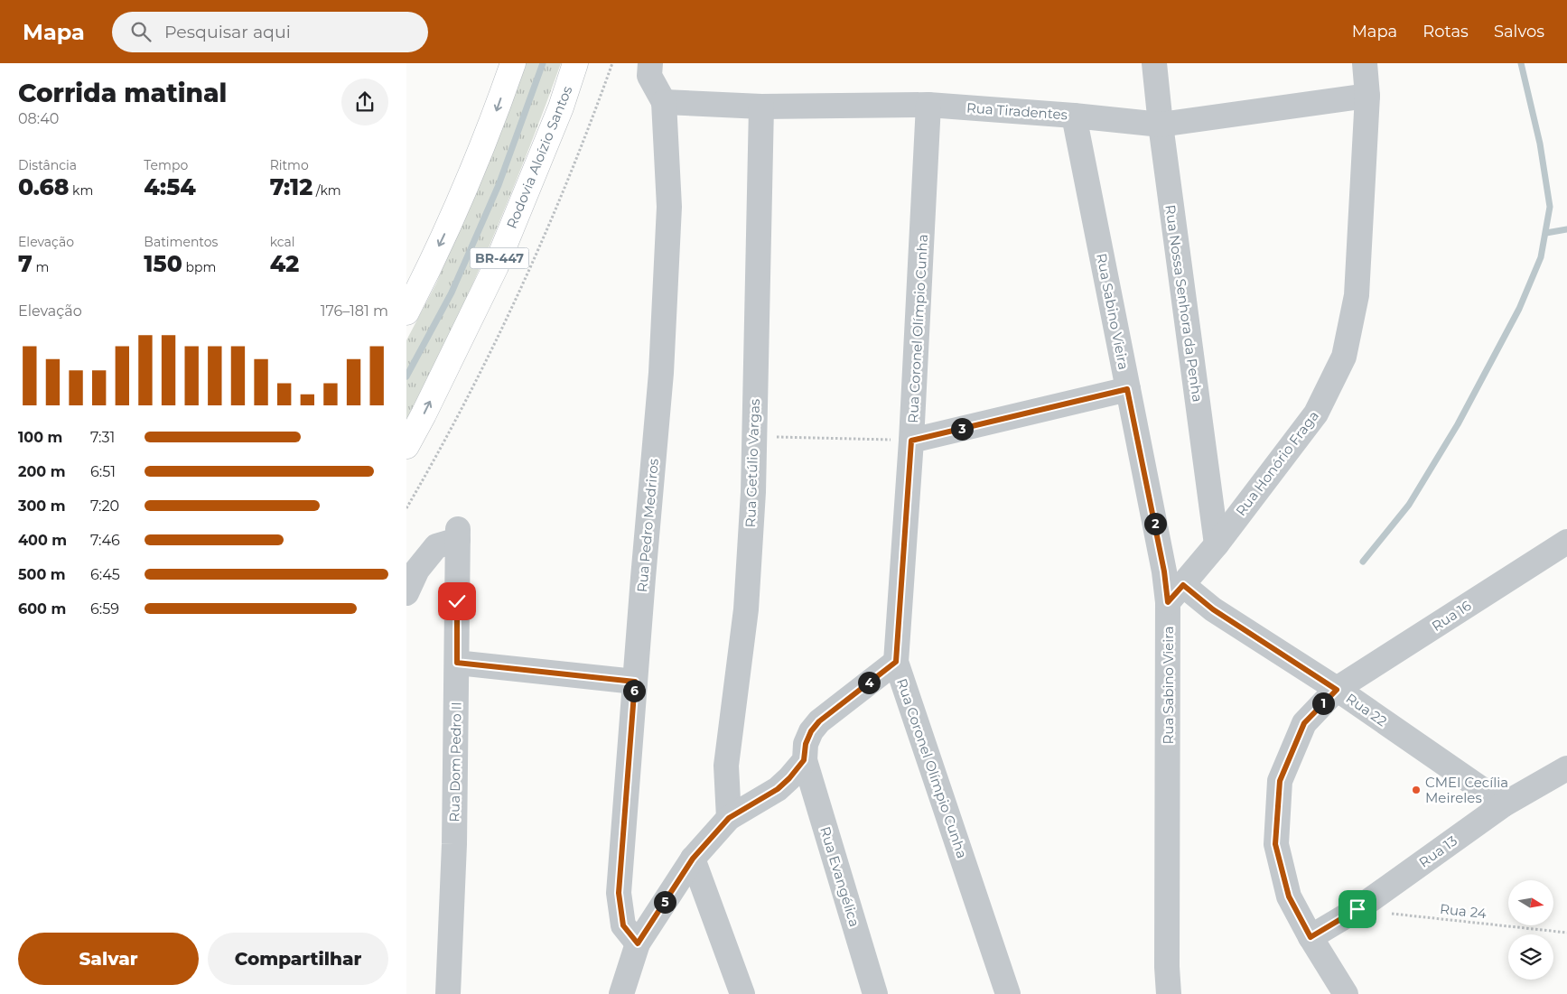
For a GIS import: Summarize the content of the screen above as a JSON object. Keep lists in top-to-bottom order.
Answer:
{
  "streets": {
    "main road": ["Rodovia Aloízio Santos", "BR-447"],
    "street": [
      "Rua Tiradentes",
      "Rua Nossa Senhora da Penha",
      "Rua Sabino Vieira",
      "Rua Coronel Olímpio Cunha",
      "Rua Getúlio Vargas",
      "Rua Honório Fraga",
      "Rua Pedro Medriros",
      "Rua 16",
      "Rua 22",
      "Rua Dom Pedro II",
      "Rua 13",
      "Rua Evangélica"
    ],
    "path": ["Rua 24"]
  },
  "crossings": [
    ["Rua Tiradentes", "Rua Nossa Senhora da Penha"],
    ["Rua Tiradentes", "Rua Sabino Vieira"],
    ["Rua Tiradentes", "Rua Coronel Olímpio Cunha"],
    ["Rua Tiradentes", "Rua Getúlio Vargas"],
    ["Rua Tiradentes", "Rua Honório Fraga"],
    ["Rua Tiradentes", "Rua Pedro Medriros"],
    ["Rua Nossa Senhora da Penha", "Rua Honório Fraga"],
    ["Rua Sabino Vieira", "Rua Honório Fraga"],
    ["Rua Sabino Vieira", "Rua 22"],
    ["Rua Honório Fraga", "Rua 22"],
    ["Rua 16", "Rua 22"],
    ["Rua 16", "Rua 13"],
    ["Rua 22", "Rua 13"],
    ["Rua 13", "Rua 24"]
  ],
  "places": ["CMEI Cecília Meireles"],
  "north": "right",
  "page": {
    "header": "Mapa",
    "search": "Pesquisar aqui",
    "nav": ["Mapa", "Rotas", "Salvos"],
    "heading": ["Corrida matinal", "08:40"],
    "stats": [
      ["Distância", "0.68 km"],
      ["Tempo", "4:54"],
      ["Ritmo", "7:12 /km"],
      ["Elevação", "7 m"],
      ["Batimentos", "150 bpm"],
      ["kcal", "42"]
    ],
    "chart": ["Elevação", "176–181 m"],
    "pins": [
      "3",
      "2",
      "4",
      "6",
      "1",
      "5"
    ],
    "list": [
      {
        "name": "100 m",
        "note": "7:31"
      },
      {
        "name": "200 m",
        "note": "6:51"
      },
      {
        "name": "300 m",
        "note": "7:20"
      },
      {
        "name": "400 m",
        "note": "7:46"
      },
      {
        "name": "500 m",
        "note": "6:45"
      },
      {
        "name": "600 m",
        "note": "6:59"
      }
    ],
    "buttons": ["Salvar", "Compartilhar"]
  }
}
